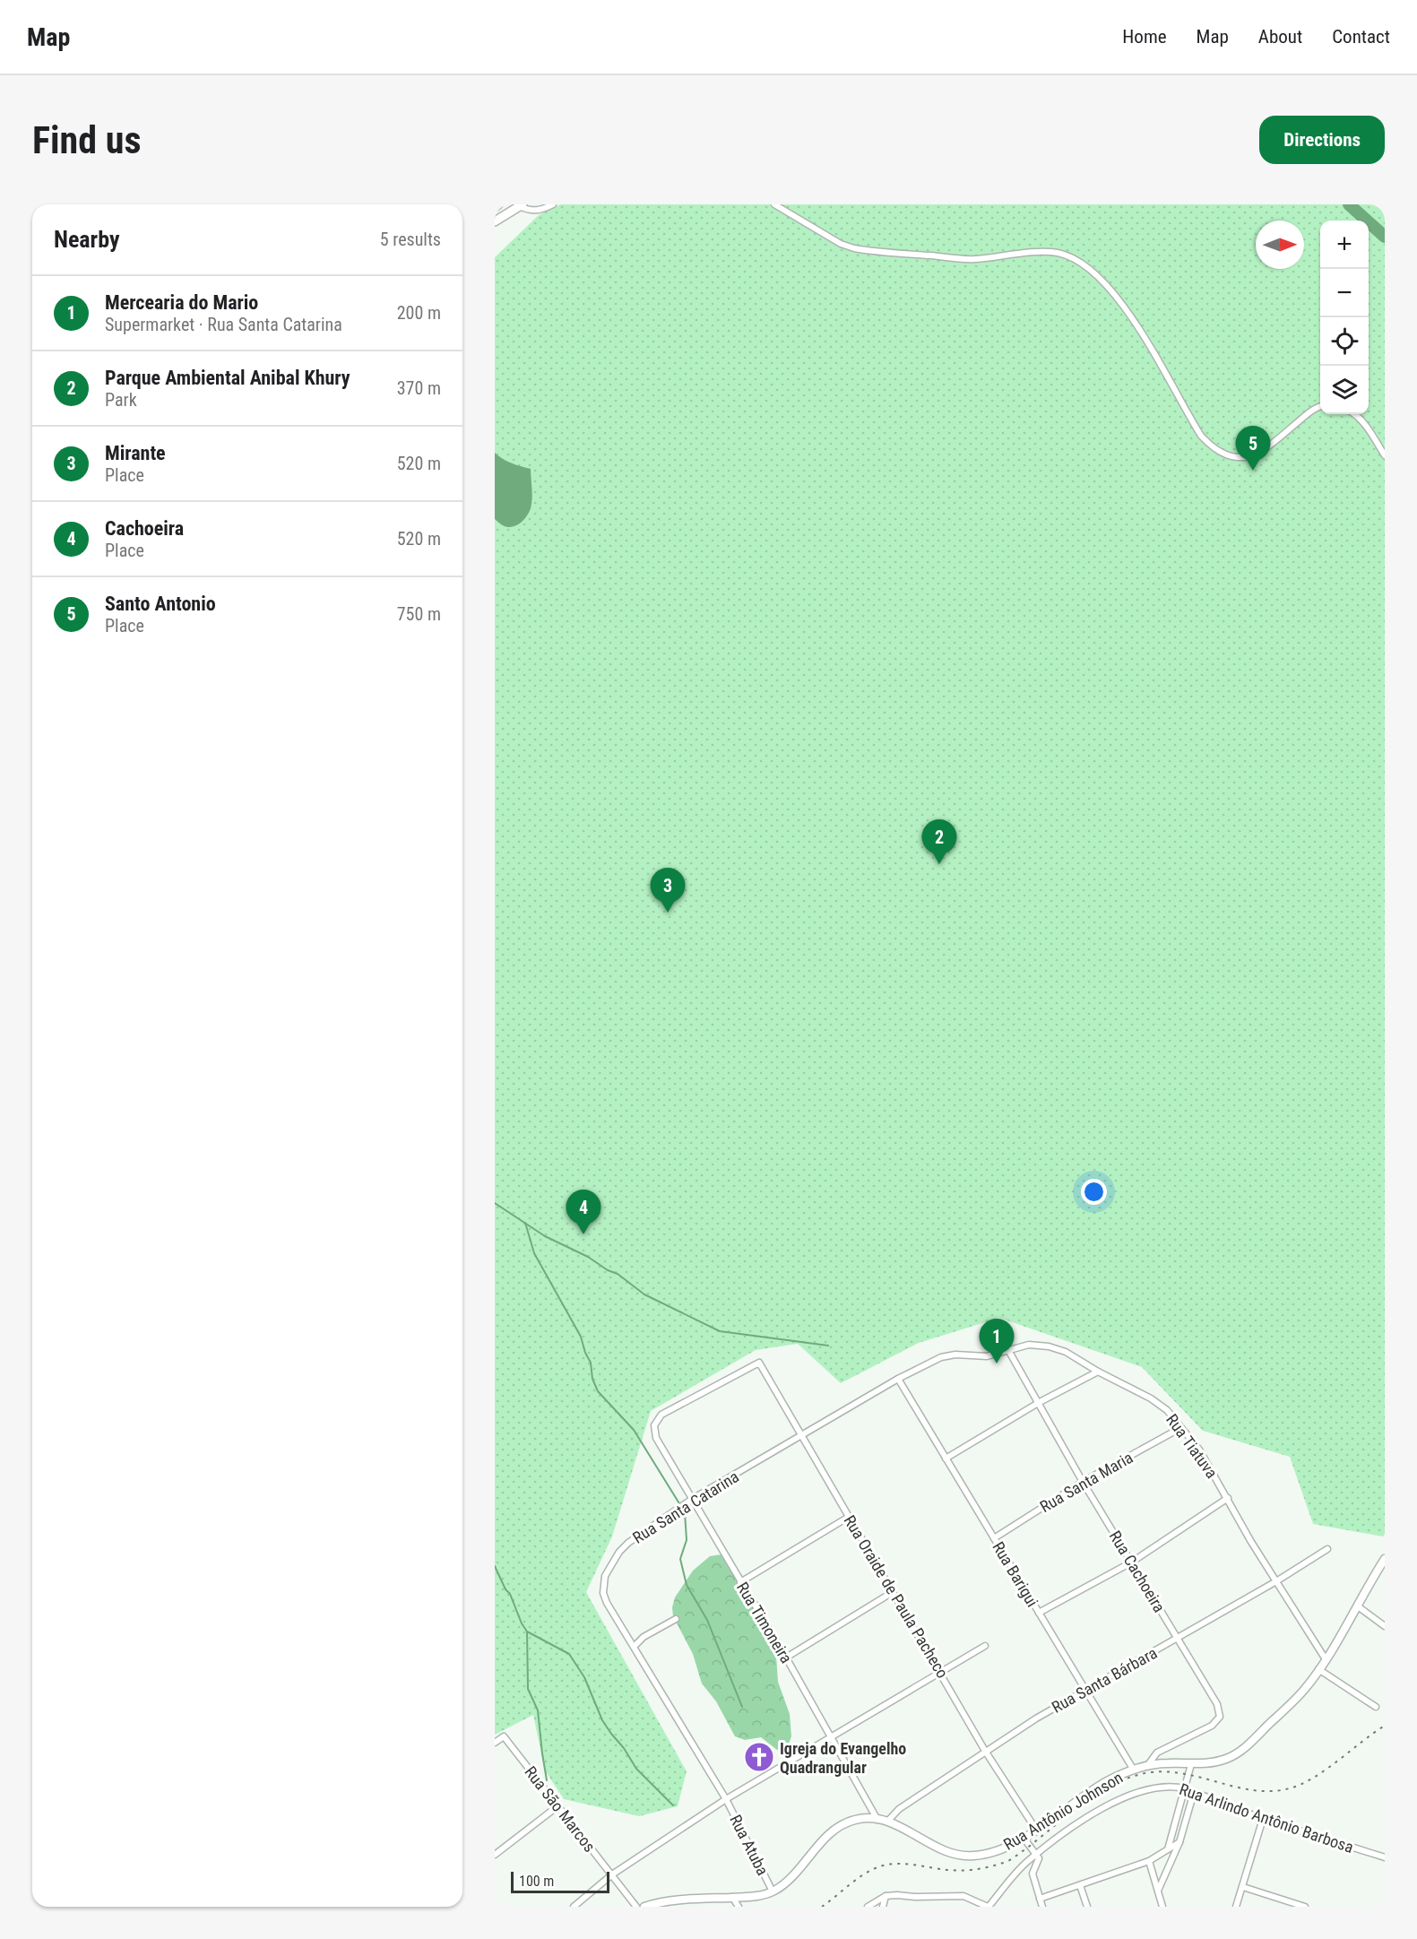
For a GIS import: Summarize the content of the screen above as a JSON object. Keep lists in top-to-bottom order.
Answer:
{
  "streets": {
    "main road": ["Rua Antônio Johnson"],
    "street": [
      "Rua Tiatuva",
      "Rua Santa Maria",
      "Rua Santa Catarina",
      "Rua Cachoeira",
      "Rua Barigui",
      "Rua Oraide de Paula Pacheco",
      "Rua Timoneira",
      "Rua Santa Bárbara",
      "Rua São Marcos",
      "Rua Arlindo Antônio Barbosa",
      "Rua Atuba"
    ]
  },
  "crossings": [
    ["Rua Tiatuva", "Rua Santa Maria"],
    ["Rua Tiatuva", "Rua Santa Catarina"],
    ["Rua Tiatuva", "Rua Cachoeira"],
    ["Rua Tiatuva", "Rua Santa Bárbara"],
    ["Rua Tiatuva", "Rua Antônio Johnson"],
    ["Rua Santa Maria", "Rua Cachoeira"],
    ["Rua Santa Maria", "Rua Barigui"],
    ["Rua Santa Catarina", "Rua Cachoeira"],
    ["Rua Santa Catarina", "Rua Barigui"],
    ["Rua Santa Catarina", "Rua Oraide de Paula Pacheco"],
    ["Rua Santa Catarina", "Rua Timoneira"],
    ["Rua Santa Catarina", "Rua Atuba"],
    ["Rua Cachoeira", "Rua Santa Bárbara"],
    ["Rua Cachoeira", "Rua Antônio Johnson"],
    ["Rua Barigui", "Rua Santa Bárbara"],
    ["Rua Barigui", "Rua Antônio Johnson"],
    ["Rua Oraide de Paula Pacheco", "Rua Timoneira"],
    ["Rua Oraide de Paula Pacheco", "Rua Santa Bárbara"],
    ["Rua Oraide de Paula Pacheco", "Rua Antônio Johnson"],
    ["Rua Timoneira", "Rua Antônio Johnson"],
    ["Rua Santa Bárbara", "Rua Antônio Johnson"],
    ["Rua Antônio Johnson", "Rua Atuba"]
  ],
  "places": {
    "church": ["Igreja do Evangelho Quadrangular"]
  },
  "scale_bar": "100 m",
  "north": "right",
  "page": {
    "header": "Map",
    "nav": [
      "Home",
      "Map",
      "About",
      "Contact"
    ],
    "buttons": "Directions",
    "title": "Find us",
    "heading": ["Nearby", "5 results"],
    "map_buttons": ["+", "−"],
    "list": [
      {
        "mark": "1",
        "name": "Mercearia do Mario",
        "note": "Supermarket · Rua Santa Catarina",
        "value": "200 m"
      },
      {
        "mark": "2",
        "name": "Parque Ambiental Anibal Khury",
        "note": "Park",
        "value": "370 m"
      },
      {
        "mark": "3",
        "name": "Mirante",
        "note": "Place",
        "value": "520 m"
      },
      {
        "mark": "4",
        "name": "Cachoeira",
        "note": "Place",
        "value": "520 m"
      },
      {
        "mark": "5",
        "name": "Santo Antonio",
        "note": "Place",
        "value": "750 m"
      }
    ],
    "pins": [
      "5",
      "2",
      "3",
      "4",
      "1"
    ],
    "scale": "100 m"
  }
}
